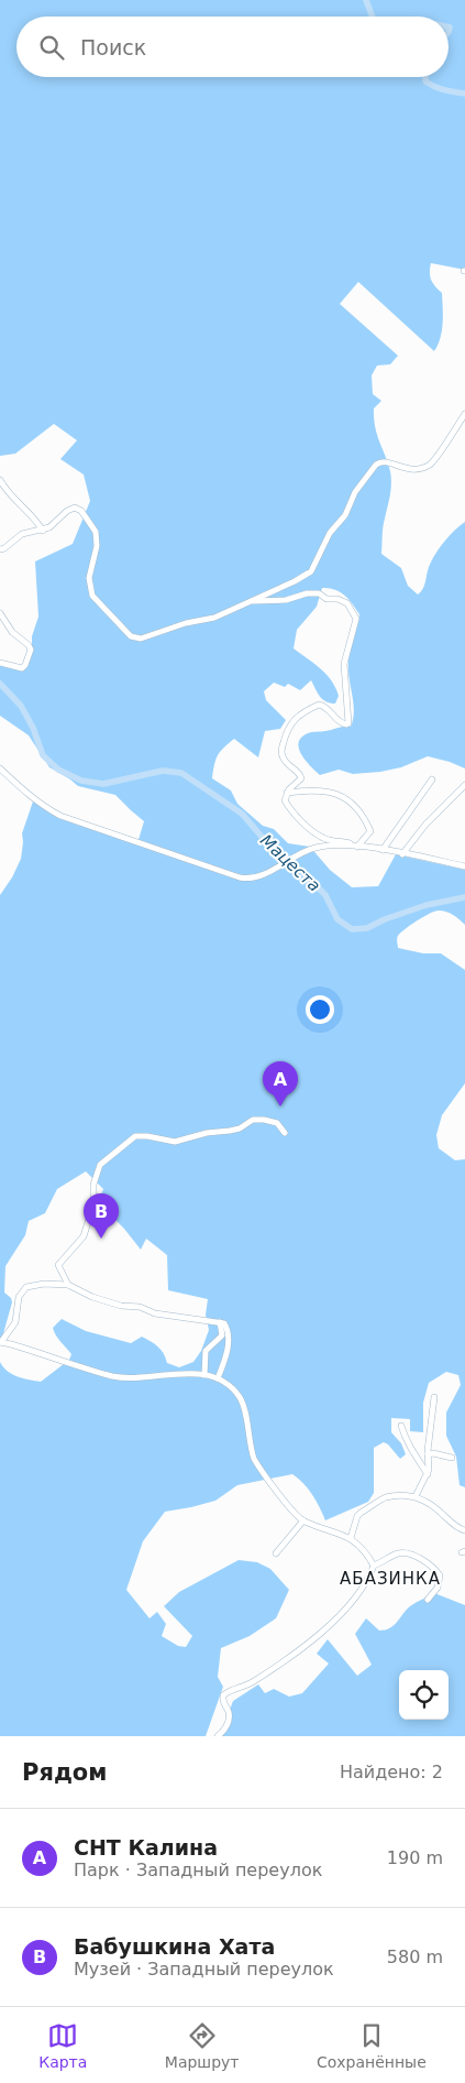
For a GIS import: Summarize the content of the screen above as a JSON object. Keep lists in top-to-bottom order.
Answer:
{
  "districts": ["АБАЗИНКА"],
  "water": ["Мацеста"],
  "page": {
    "search": "Поиск",
    "pins": ["A", "B"],
    "heading": ["Рядом", "Найдено: 2"],
    "list": [
      {
        "mark": "A",
        "name": "СНТ Калина",
        "note": "Парк · Западный переулок",
        "value": "190 m"
      },
      {
        "mark": "B",
        "name": "Бабушкина Хата",
        "note": "Музей · Западный переулок",
        "value": "580 m"
      }
    ],
    "nav": ["Карта", "Маршрут", "Сохранённые"]
  }
}
